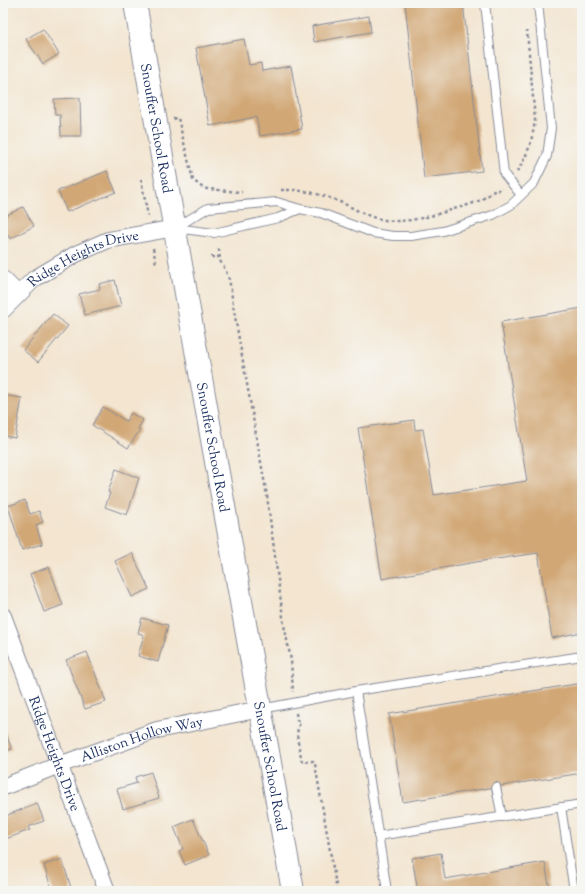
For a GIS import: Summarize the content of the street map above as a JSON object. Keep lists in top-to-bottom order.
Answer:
{
  "streets": {
    "main road": ["Snouffer School Road"],
    "street": ["Ridge Heights Drive", "Alliston Hollow Way"]
  },
  "crossings": [
    ["Snouffer School Road", "Ridge Heights Drive"],
    ["Snouffer School Road", "Alliston Hollow Way"],
    ["Ridge Heights Drive", "Alliston Hollow Way"]
  ]
}
